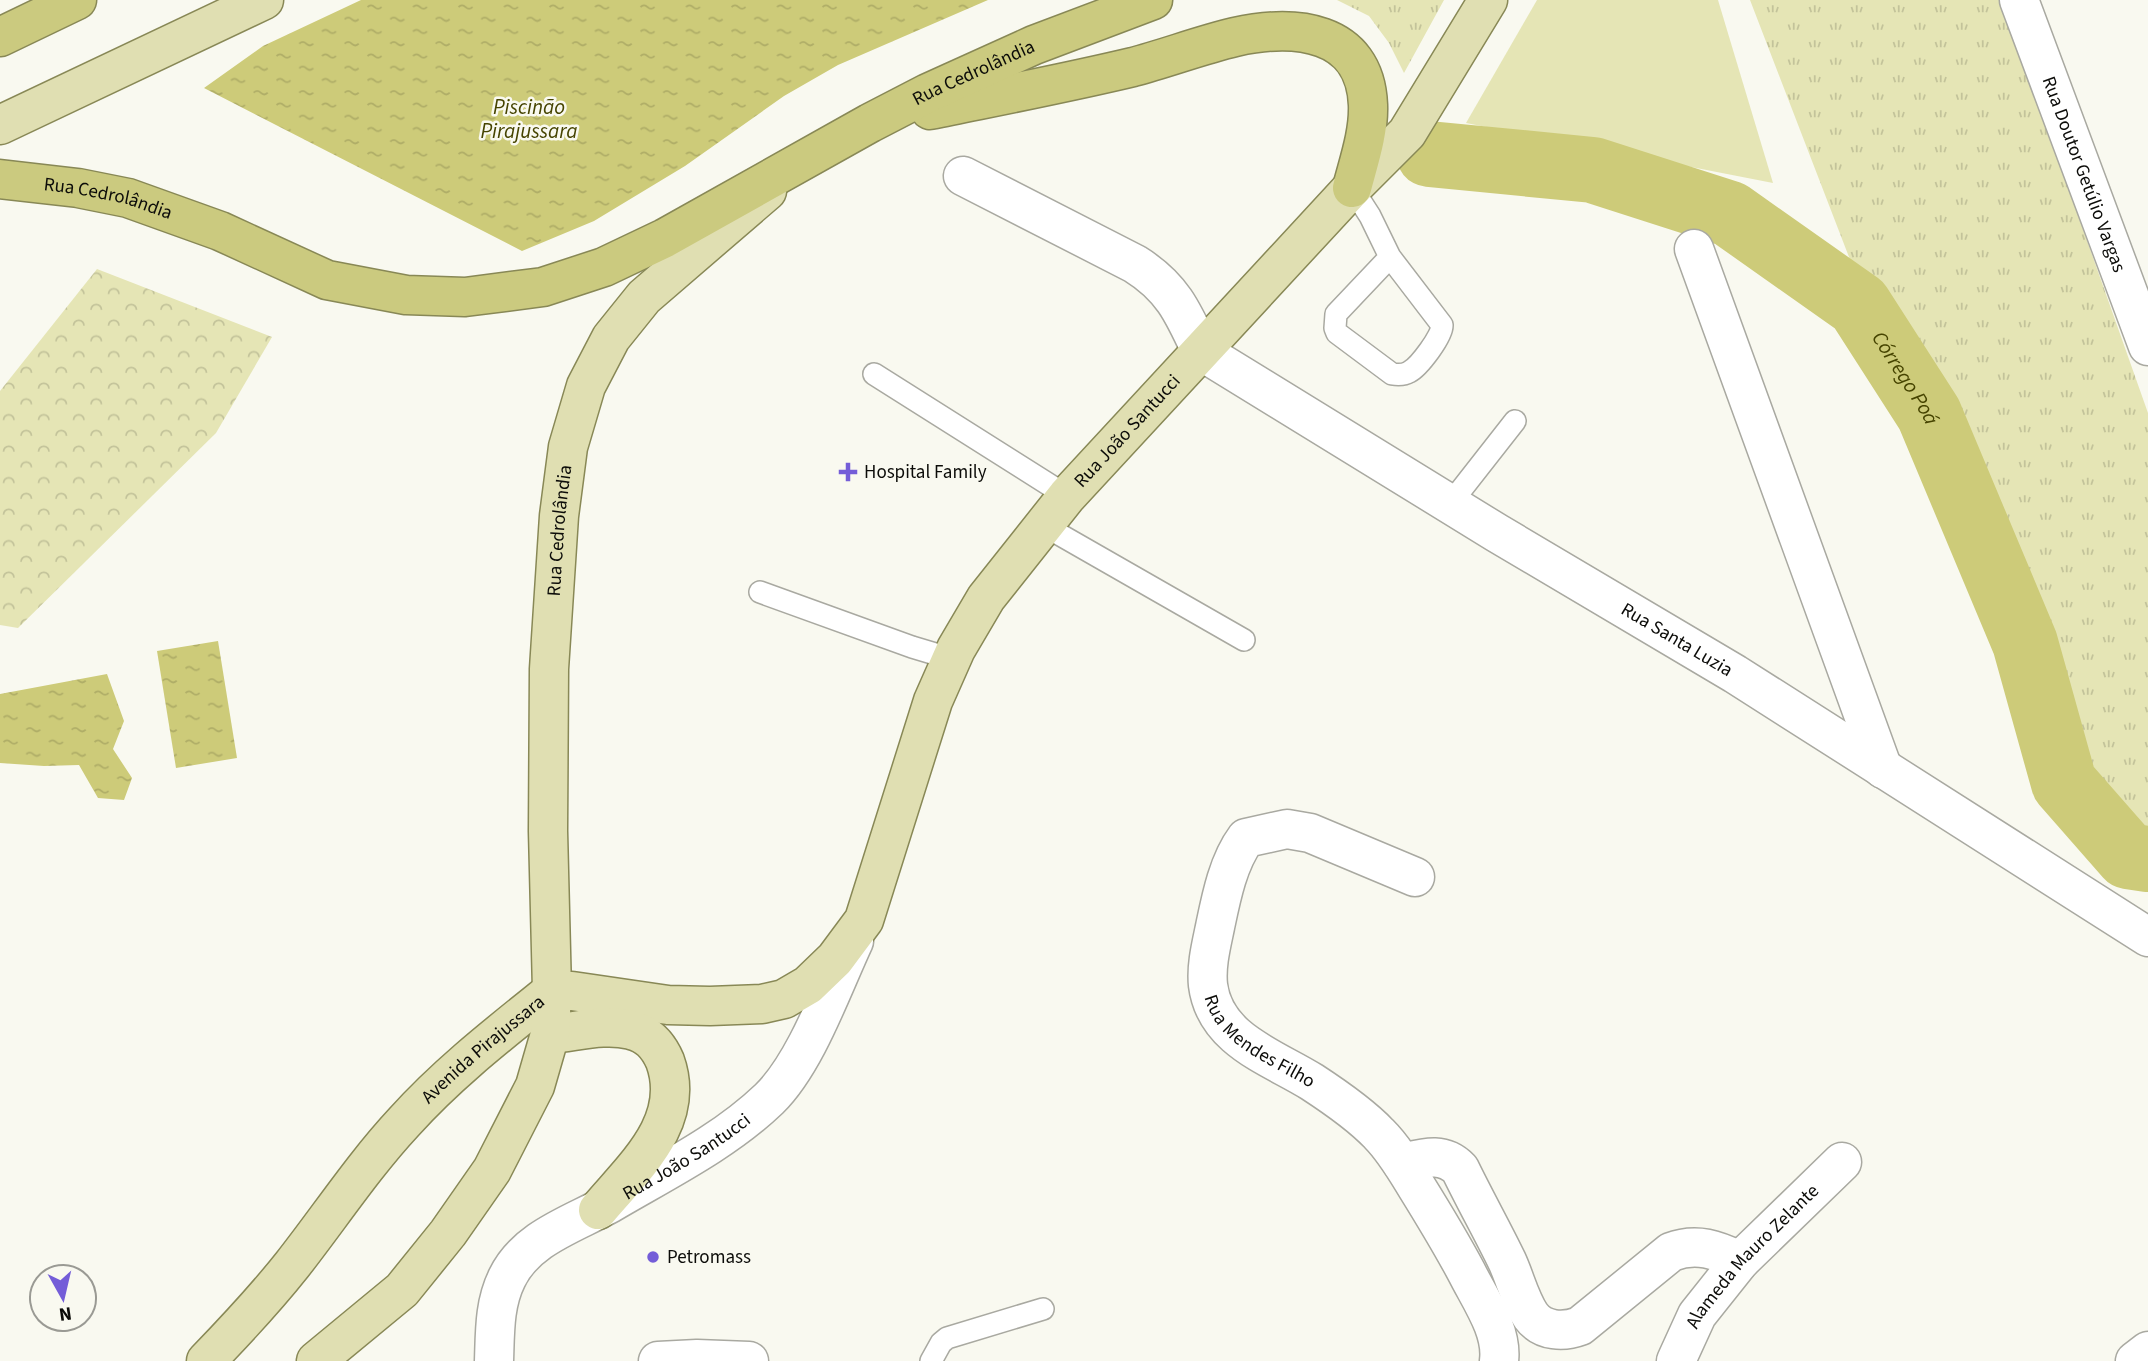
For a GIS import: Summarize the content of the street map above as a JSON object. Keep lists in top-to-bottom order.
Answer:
{
  "streets": {
    "highway": ["Rua Cedrolândia"],
    "main road": ["Rua João Santucci", "Avenida Pirajussara"],
    "street": [
      "Rua Doutor Getúlio Vargas",
      "Rua Santa Luzia",
      "Rua Mendes Filho",
      "Alameda Mauro Zelante"
    ]
  },
  "crossings": [
    ["Rua Cedrolândia", "Rua João Santucci"],
    ["Rua Cedrolândia", "Avenida Pirajussara"],
    ["Rua João Santucci", "Rua Santa Luzia"],
    ["Rua João Santucci", "Avenida Pirajussara"]
  ],
  "water": ["Piscinão Pirajussara", "Córrego Poá"],
  "places": {
    "health": ["Hospital Family"],
    "other": ["Petromass"]
  },
  "north": "bottom"
}
